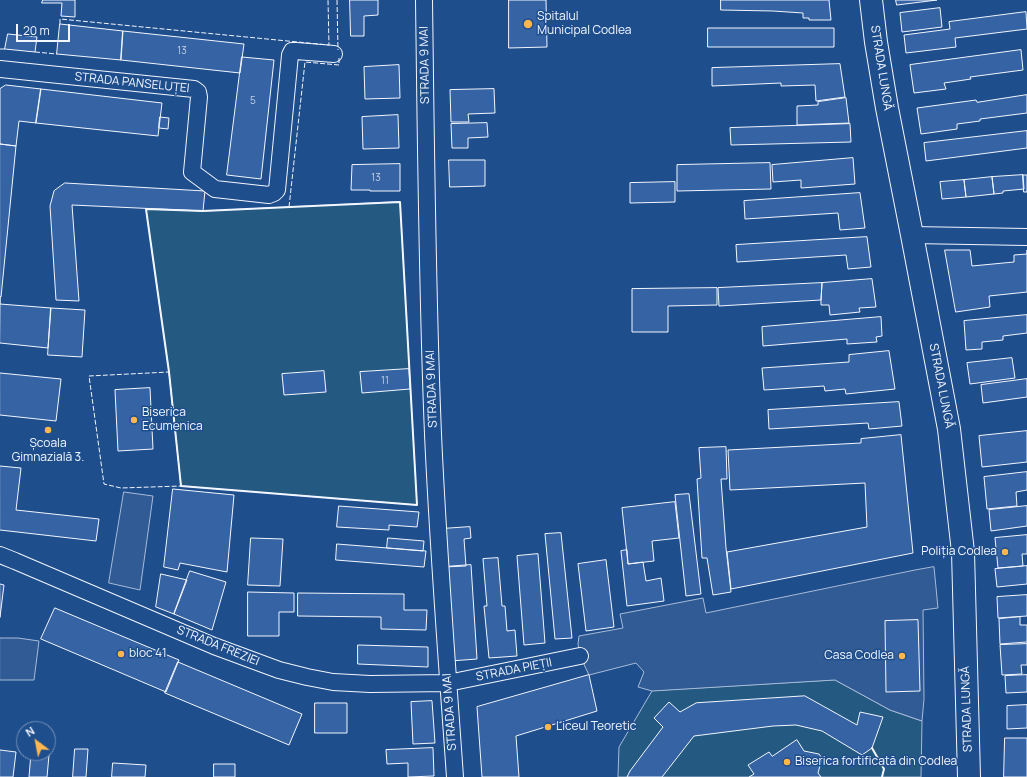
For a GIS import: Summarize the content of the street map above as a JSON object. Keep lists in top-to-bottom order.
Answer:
{
  "streets": {
    "highway": ["STRADA LUNGĂ"],
    "street": [
      "STRADA 9 MAI",
      "STRADA PANSELUȚEI",
      "STRADA FREZIEI",
      "STRADA PIEȚII"
    ]
  },
  "crossings": [
    ["STRADA 9 MAI", "STRADA FREZIEI"],
    ["STRADA 9 MAI", "STRADA PIEȚII"],
    ["STRADA FREZIEI", "STRADA PIEȚII"]
  ],
  "places": [
    "Spitalul Municipal Codlea",
    "Biserica Ecumenica",
    "Școala Gimnazială 3.",
    "Poliția Codlea",
    "bloc 41",
    "Casa Codlea",
    "Liceul Teoretic",
    "Biserica fortificată din Codlea"
  ],
  "house_numbers": [
    "13",
    "5",
    "13",
    "11"
  ],
  "scale_bar": "20 m",
  "north": "top left"
}
